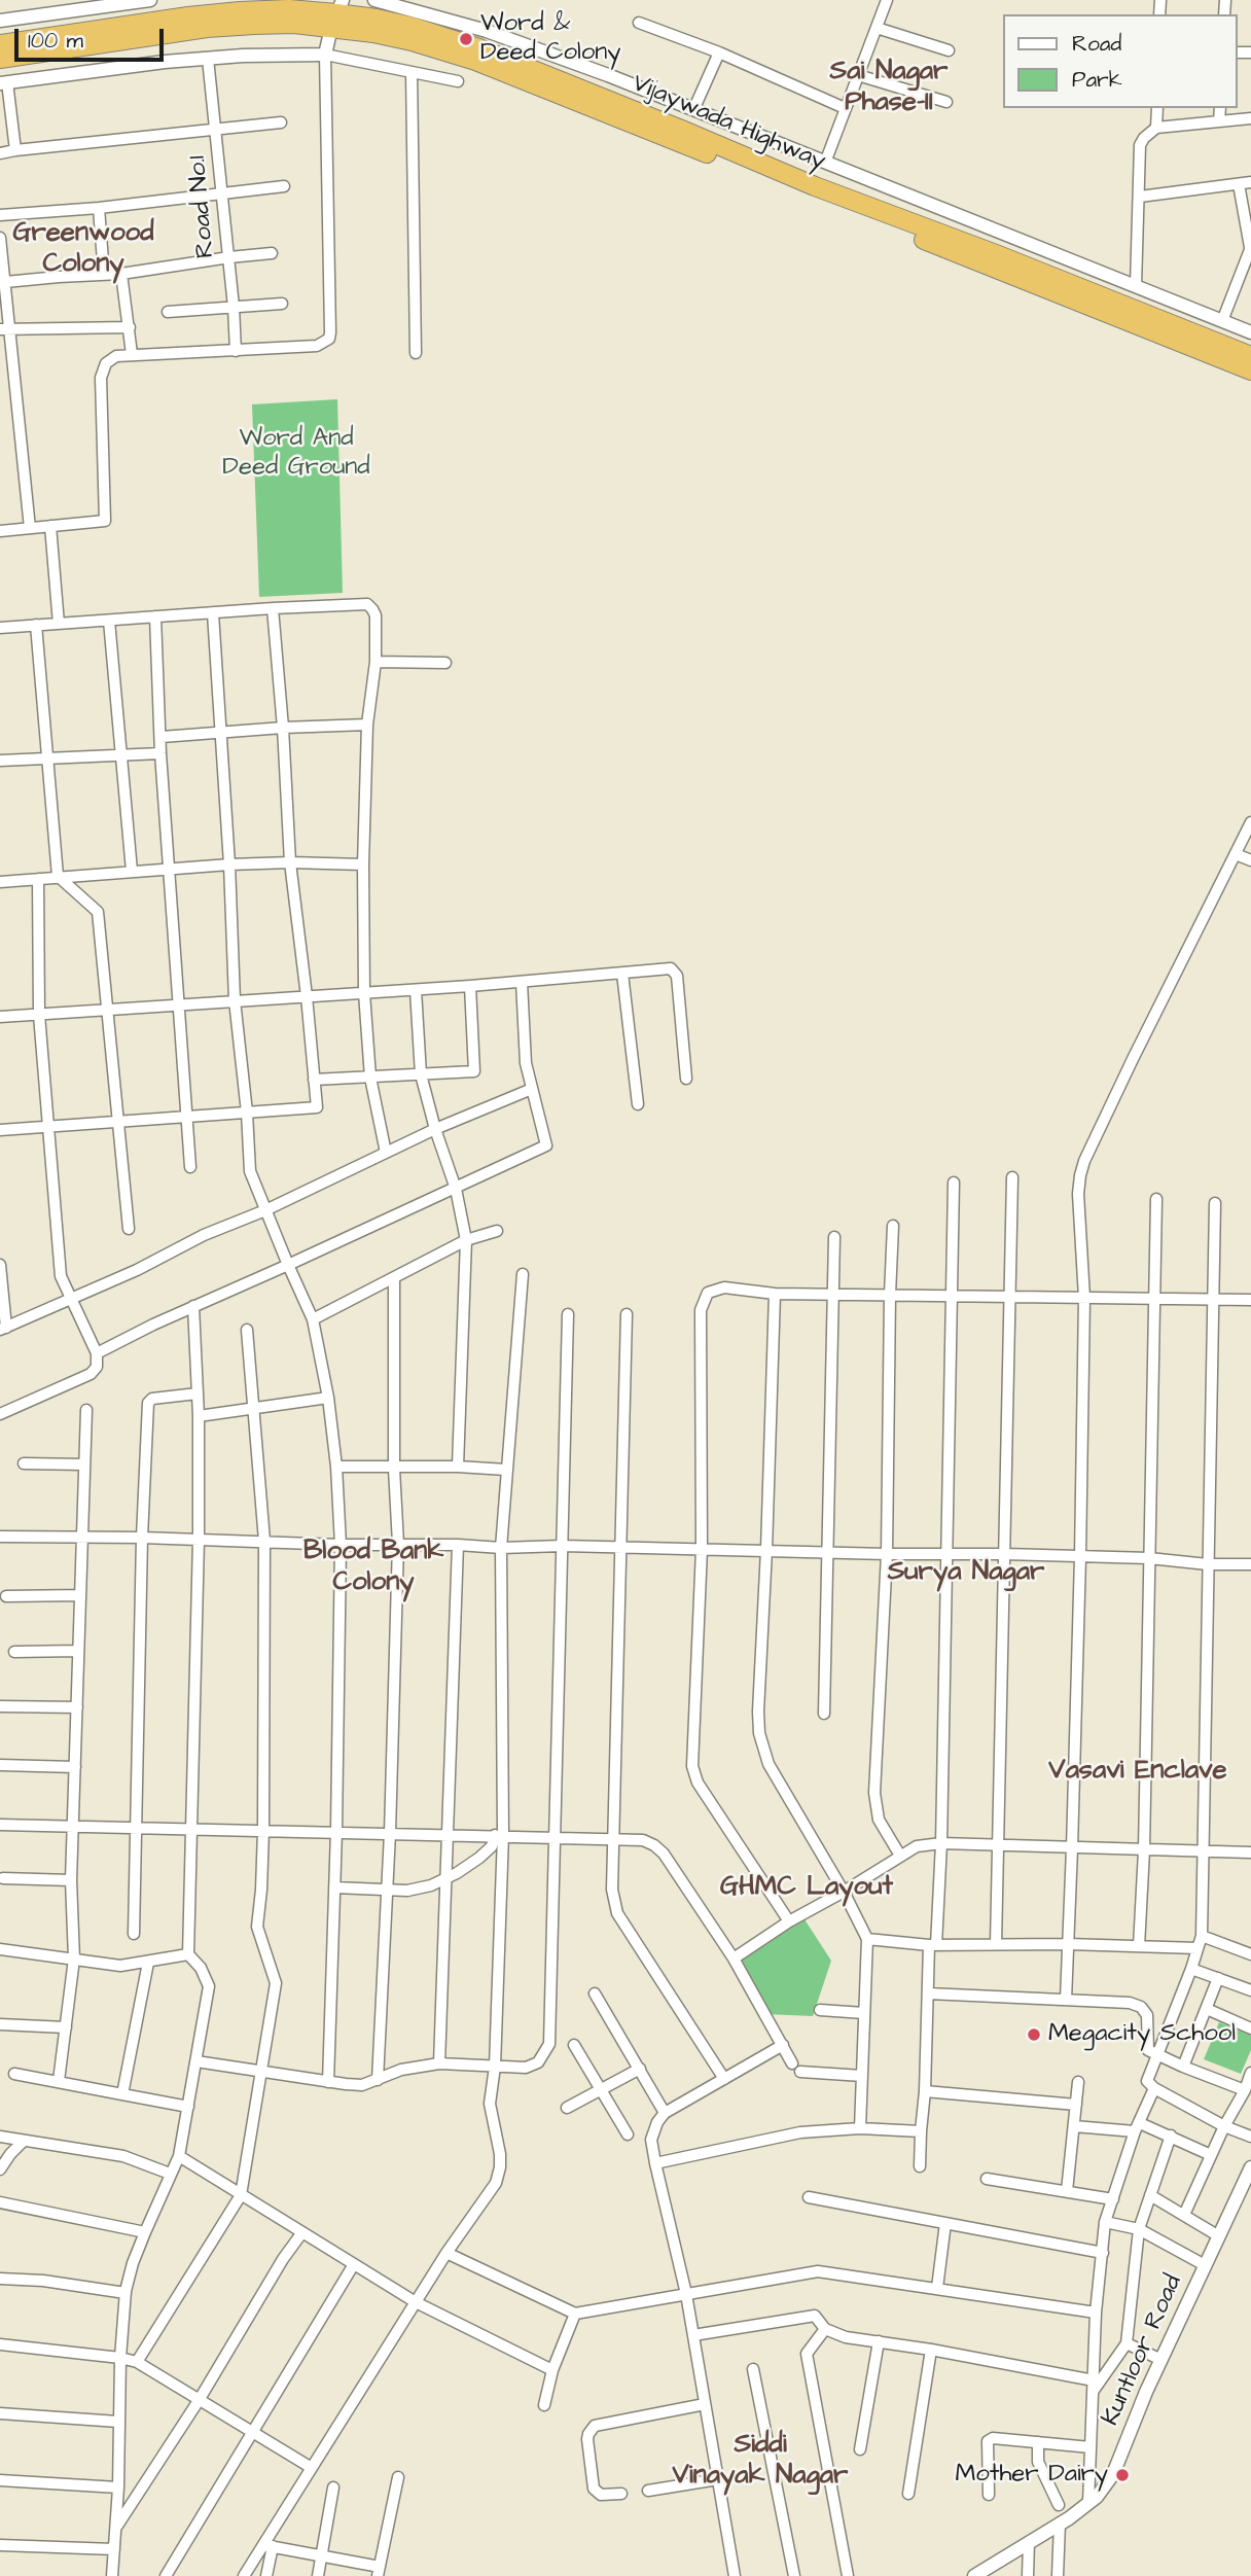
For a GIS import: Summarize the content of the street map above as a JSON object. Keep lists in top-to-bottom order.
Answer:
{
  "streets": {
    "highway": ["Vijaywada Highway"],
    "street": ["Road No.1", "Kuntloor Road"]
  },
  "districts": [
    "Sai Nagar Phase-II",
    "Greenwood Colony",
    "Blood Bank Colony",
    "Surya Nagar",
    "Vasavi Enclave",
    "GHMC Layout",
    "Siddi Vinayak Nagar"
  ],
  "parks": ["Word And Deed Ground"],
  "places": ["Word & Deed Colony", "Megacity School", "Mother Dairy"],
  "legend": ["Road", "Park"],
  "scale_bar": "100 m"
}
